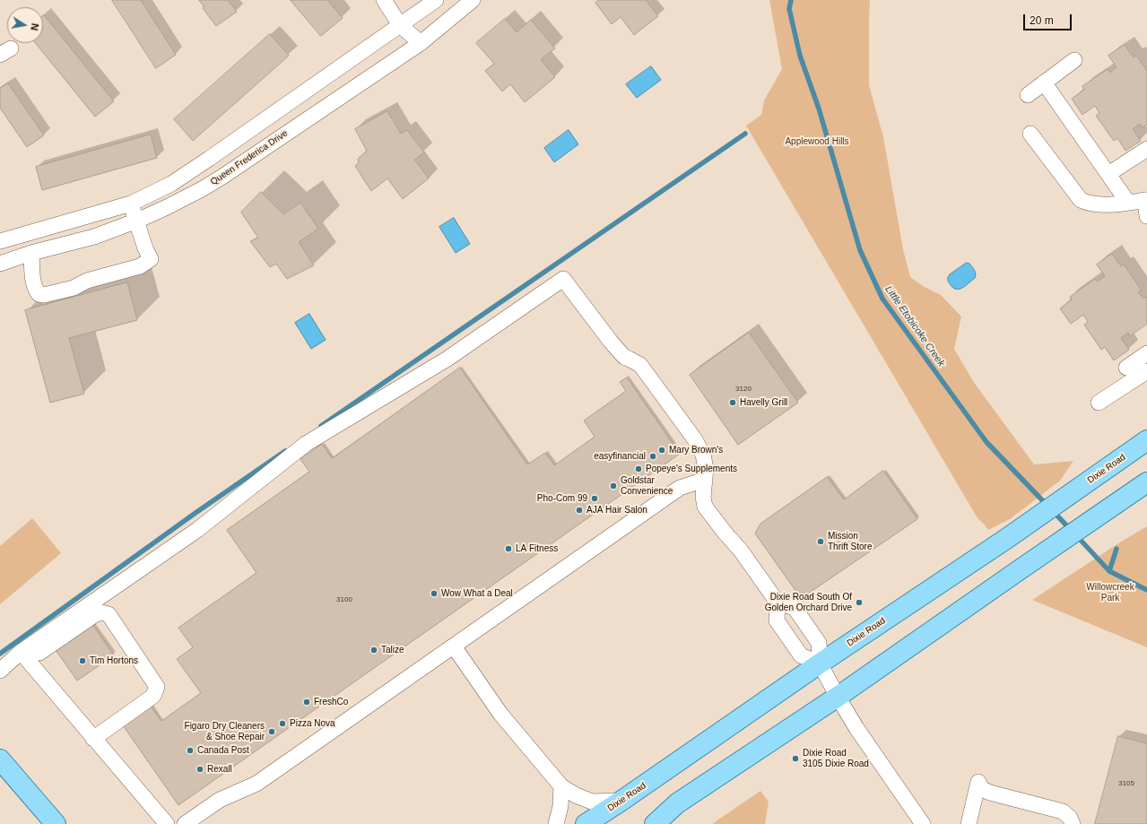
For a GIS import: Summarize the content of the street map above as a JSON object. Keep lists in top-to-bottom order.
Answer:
{
  "streets": {
    "main road": ["Dixie Road"],
    "street": ["Queen Frederica Drive"]
  },
  "water": ["Little Etobicoke Creek"],
  "parks": ["Applewood Hills", "Willowcreek Park"],
  "places": [
    "Havelly Grill",
    "Mary Brown's",
    "easyfinancial",
    "Popeye's Supplements",
    "Goldstar Convenience",
    "Pho-Com 99",
    "AJA Hair Salon",
    "Mission Thrift Store",
    "LA Fitness",
    "Wow What a Deal",
    "Dixie Road South Of Golden Orchard Drive",
    "Talize",
    "Tim Hortons",
    "FreshCo",
    "Pizza Nova",
    "Figaro Dry Cleaners & Shoe Repair",
    "Canada Post",
    "Dixie Road 3105 Dixie Road",
    "Rexall"
  ],
  "house_numbers": ["3120", "3100", "3105"],
  "scale_bar": "20 m",
  "north": "right"
}
